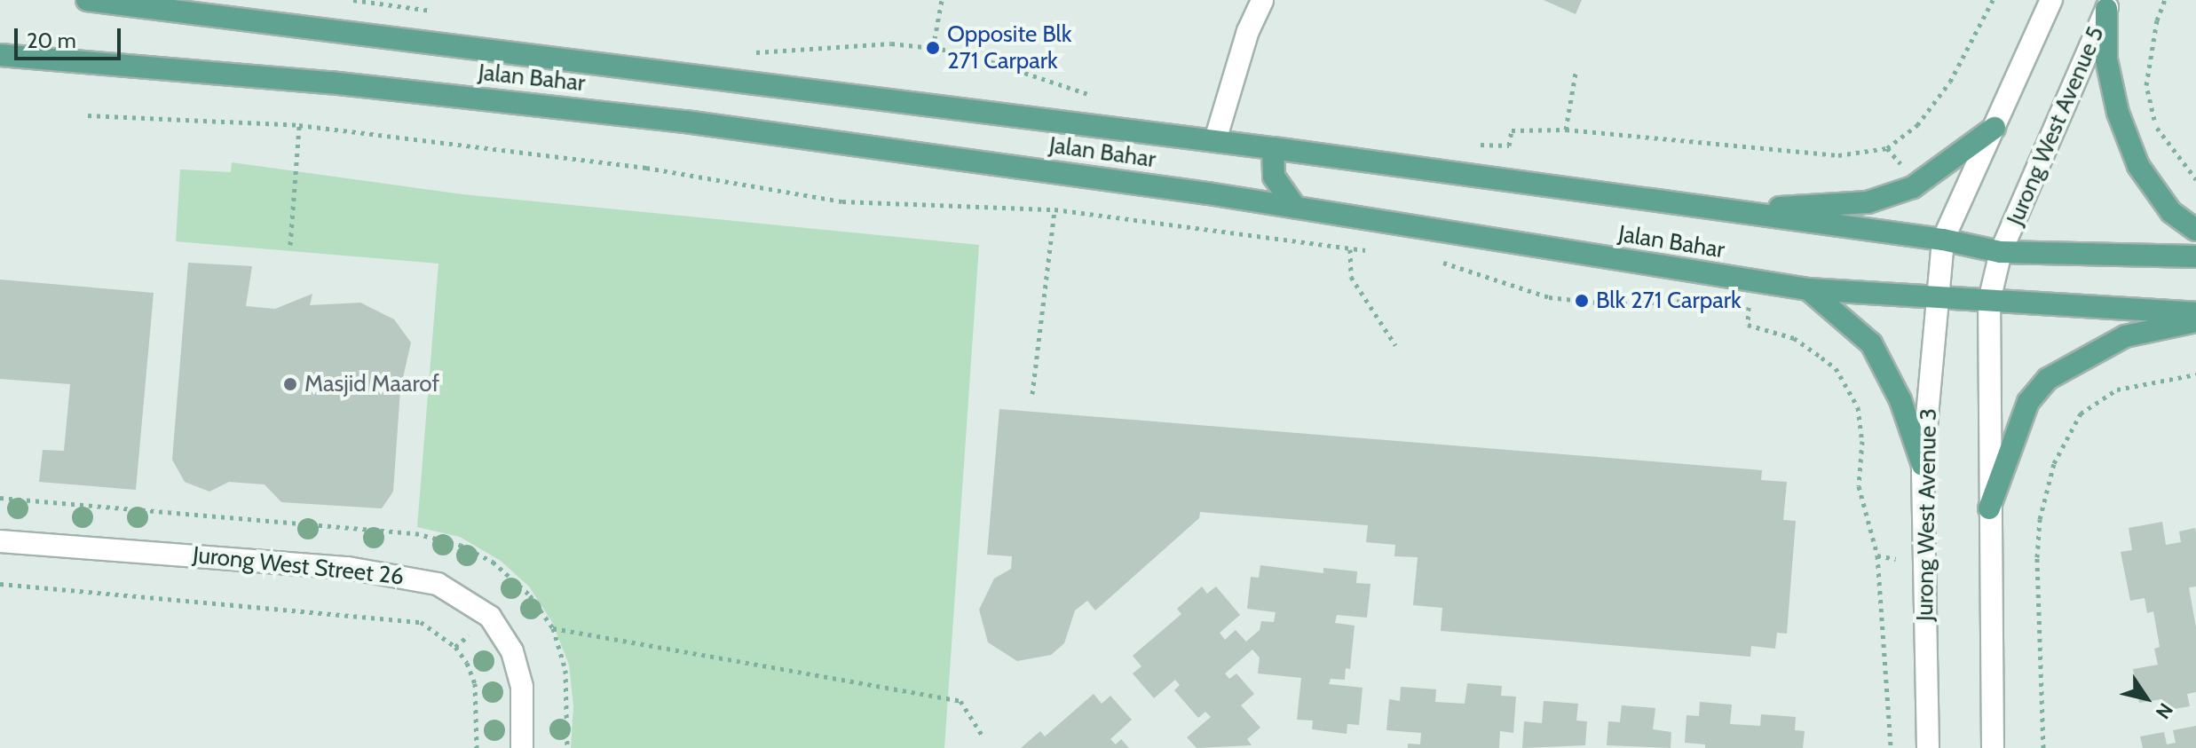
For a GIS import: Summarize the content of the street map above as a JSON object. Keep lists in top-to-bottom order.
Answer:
{
  "streets": {
    "main road": ["Jalan Bahar"],
    "street": ["Jurong West Avenue 5", "Jurong West Avenue 3", "Jurong West Street 26"]
  },
  "crossings": [
    ["Jalan Bahar", "Jurong West Avenue 5"],
    ["Jalan Bahar", "Jurong West Avenue 3"]
  ],
  "places": ["Opposite Blk 271 Carpark", "Blk 271 Carpark", "Masjid Maarof"],
  "scale_bar": "20 m",
  "north": "bottom right"
}
